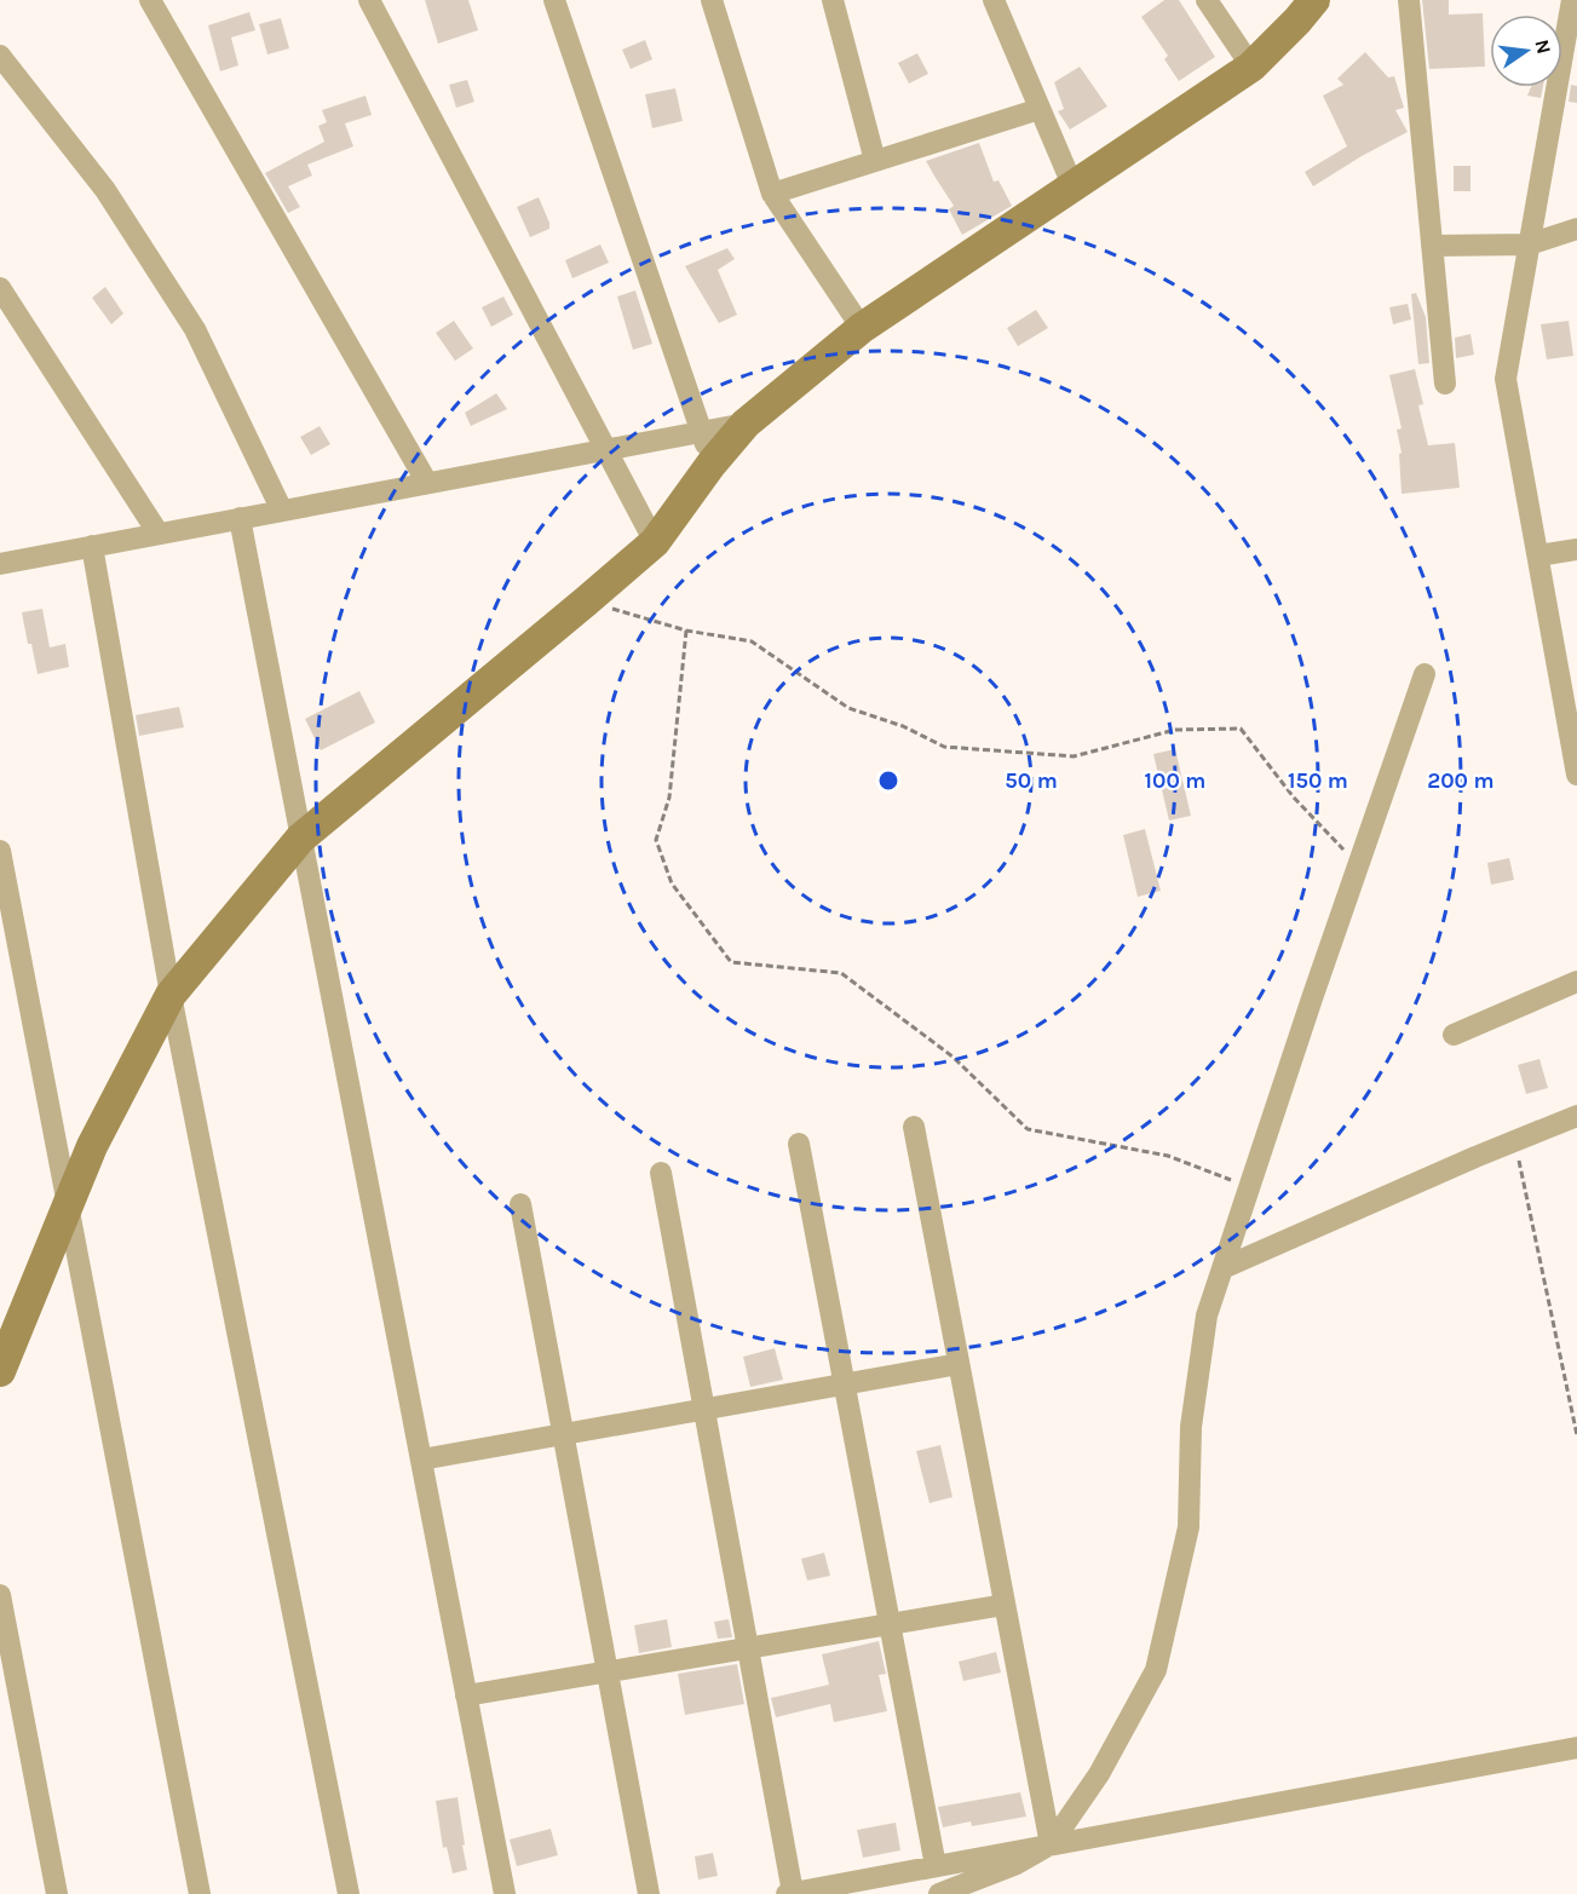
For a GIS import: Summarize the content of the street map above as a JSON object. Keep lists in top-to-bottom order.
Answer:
{
  "north": "right",
  "rings": [
    "50 m",
    "100 m",
    "150 m",
    "200 m"
  ]
}
